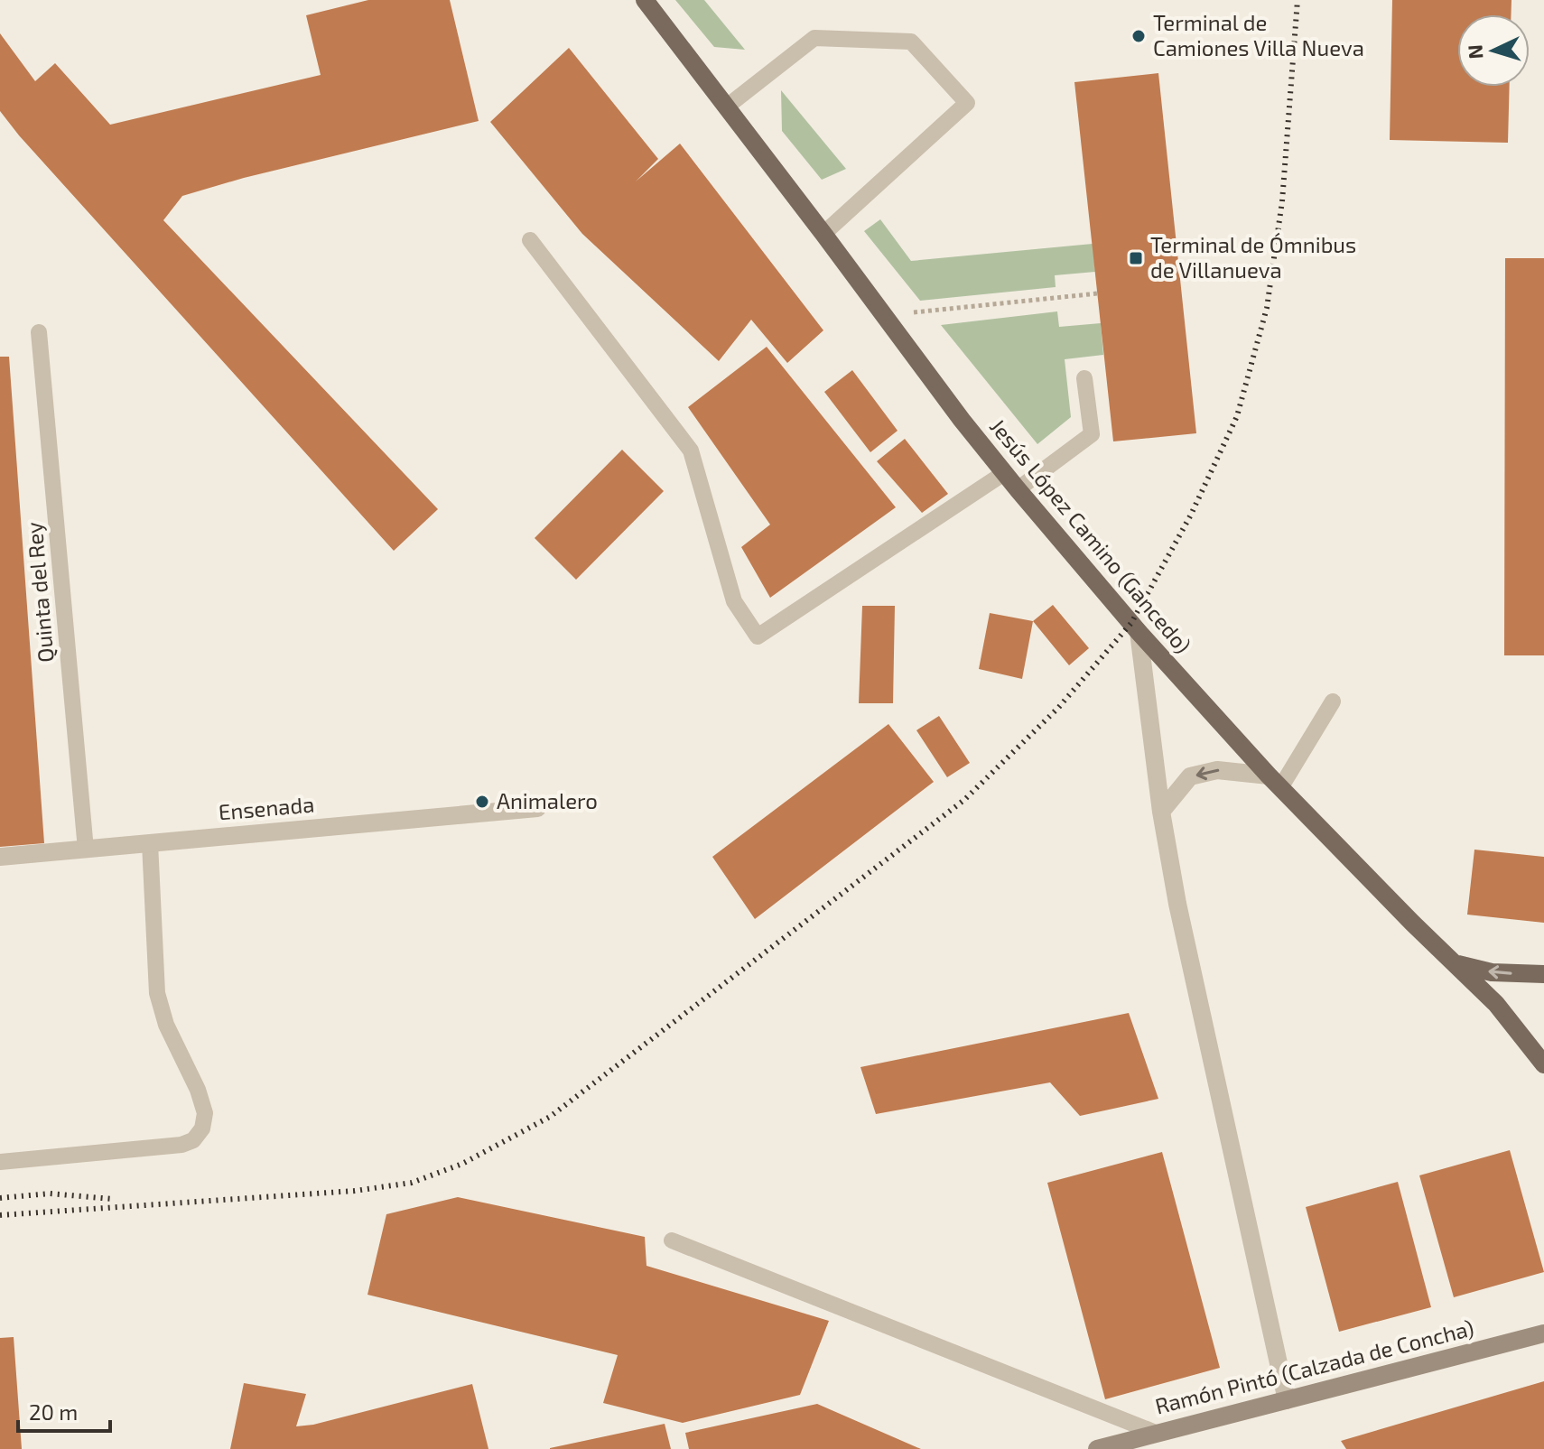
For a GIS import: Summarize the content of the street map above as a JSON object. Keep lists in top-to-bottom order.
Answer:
{
  "streets": {
    "main road": ["Jesús López Camino (Gancedo)", "Ramón Pintó (Calzada de Concha)"],
    "street": ["Ensenada"],
    "lane": ["Quinta del Rey"]
  },
  "crossings": [
    ["Quinta del Rey", "Ensenada"]
  ],
  "places": {
    "other": ["Terminal de Camiones Villa Nueva", "Animalero"],
    "transit": ["Terminal de Ómnibus de Villanueva"]
  },
  "scale_bar": "20 m",
  "north": "left"
}
